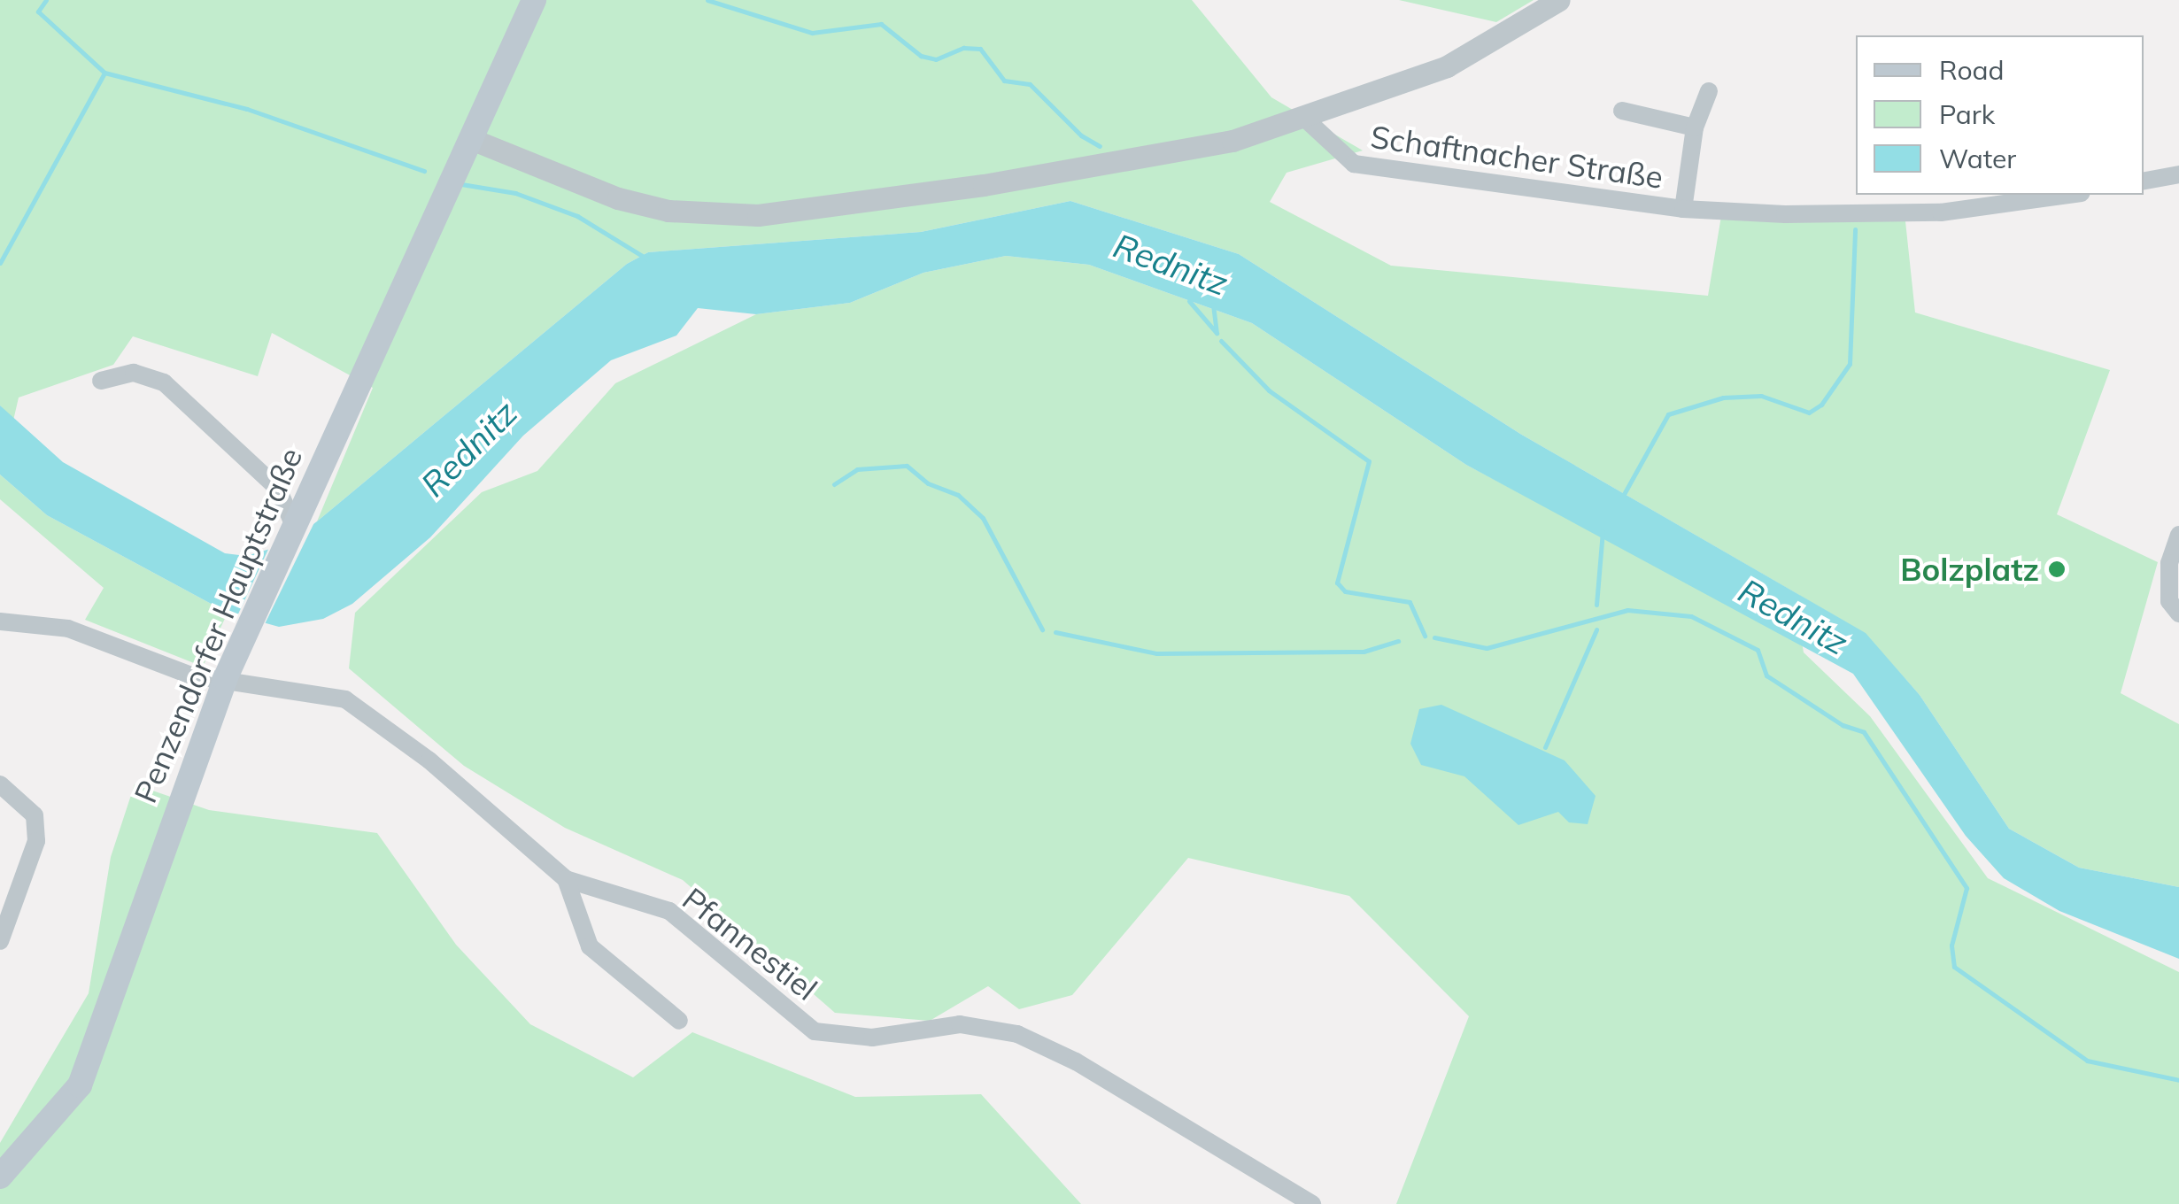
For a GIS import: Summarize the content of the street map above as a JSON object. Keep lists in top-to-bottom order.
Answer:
{
  "streets": {
    "main road": ["Penzendorfer Hauptstraße"],
    "street": ["Schaftnacher Straße", "Pfannestiel"]
  },
  "crossings": [
    ["Penzendorfer Hauptstraße", "Pfannestiel"]
  ],
  "water": ["Rednitz"],
  "places": ["Bolzplatz"],
  "legend": ["Road", "Park", "Water"]
}
